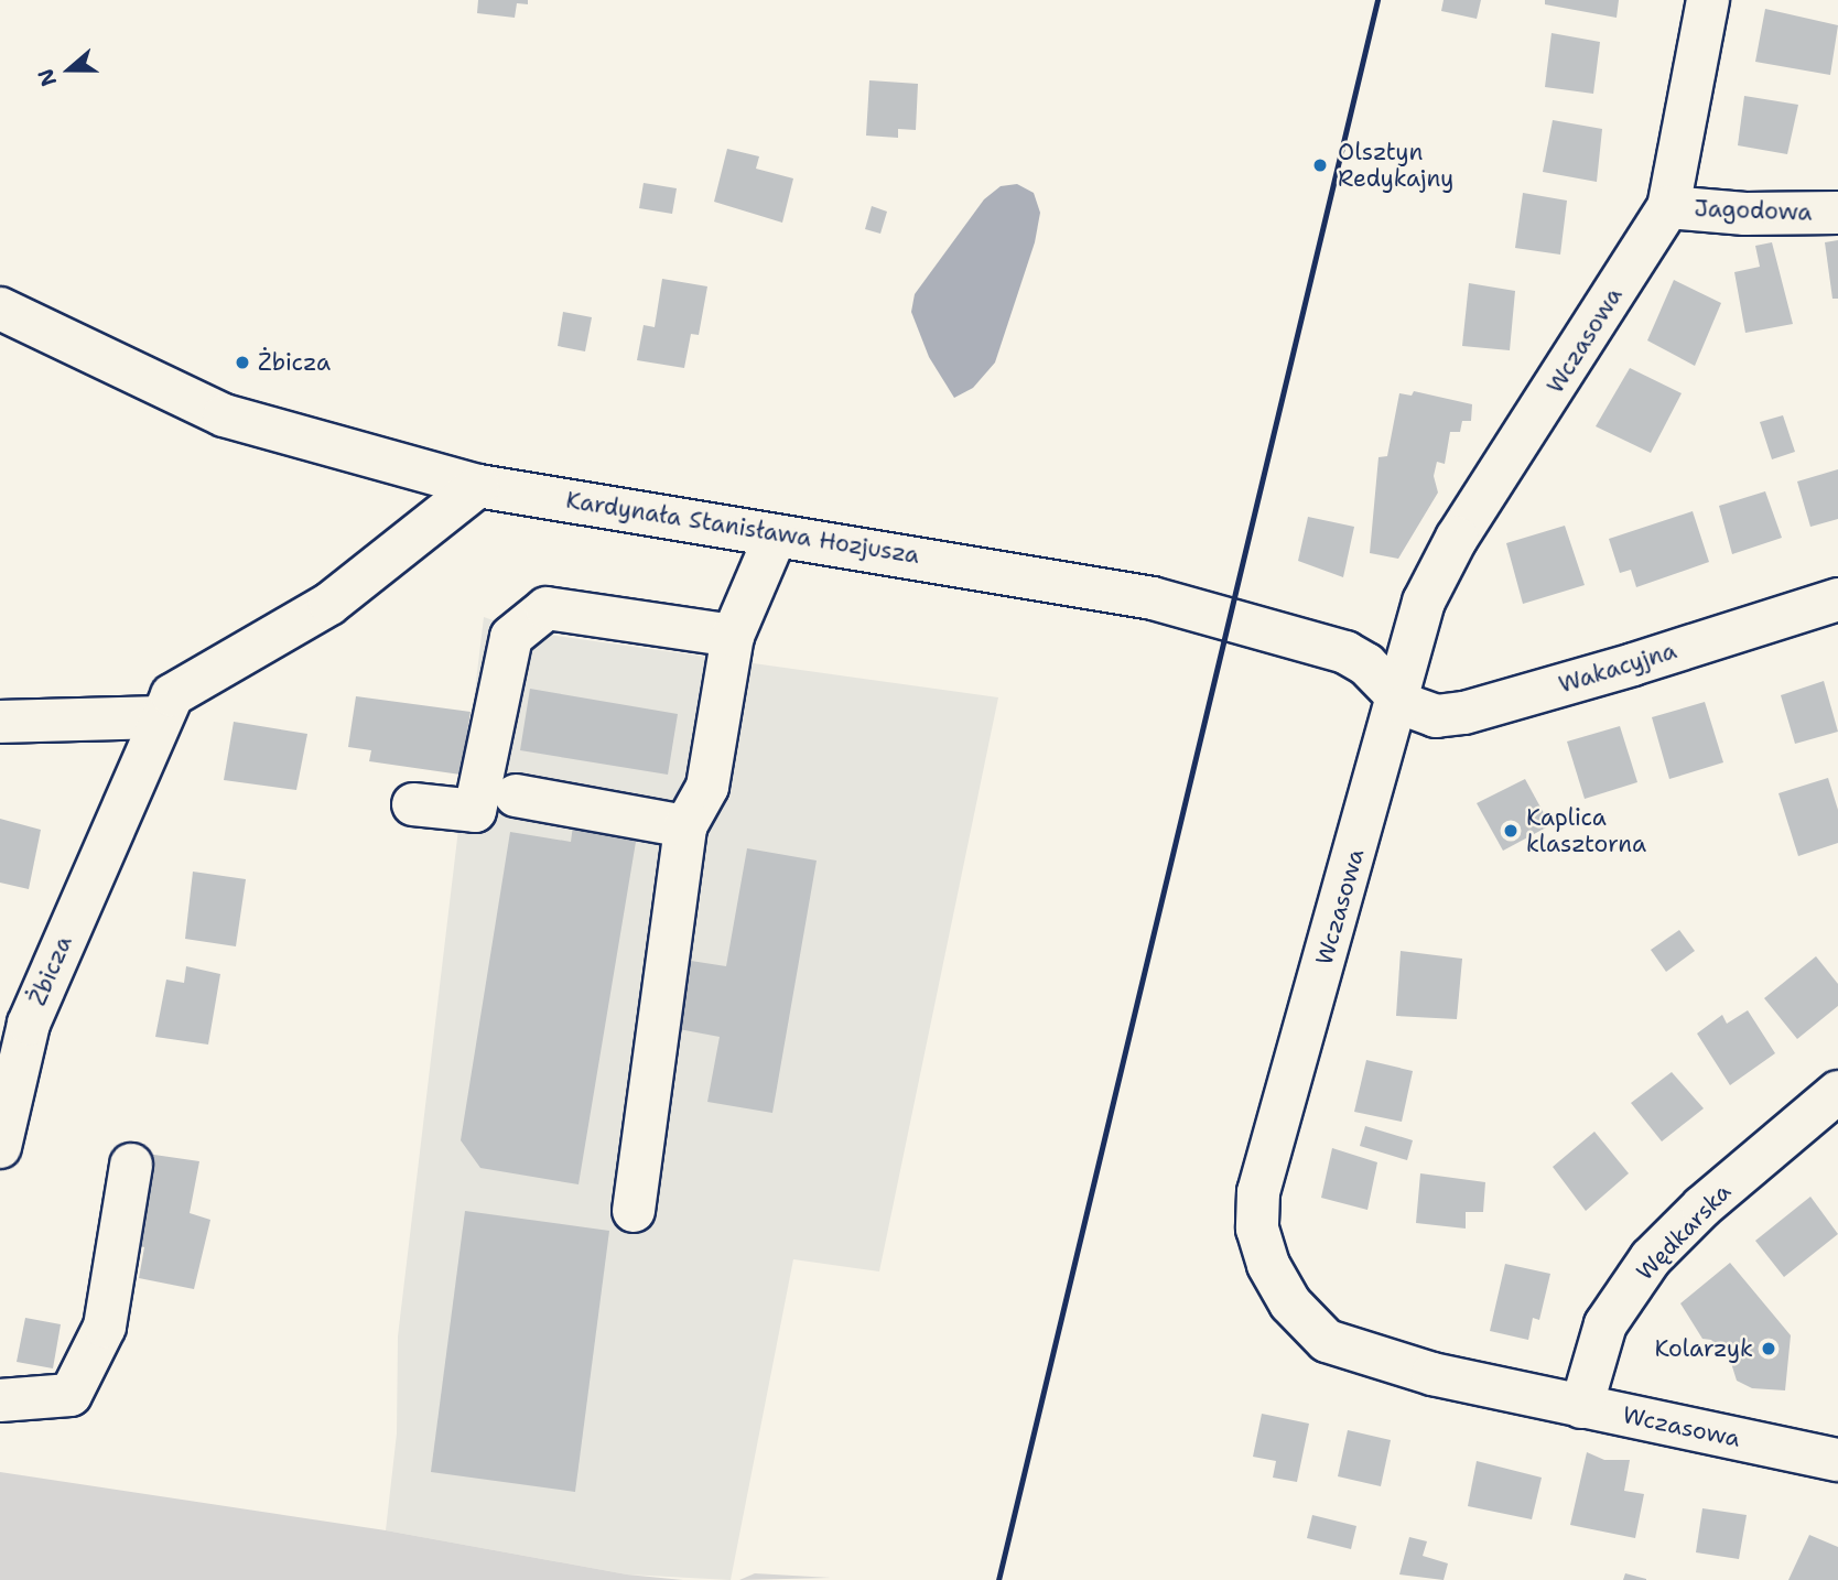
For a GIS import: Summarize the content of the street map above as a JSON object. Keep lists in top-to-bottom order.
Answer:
{
  "streets": {
    "street": [
      "Jagodowa",
      "Wczasowa",
      "Kardynała Stanisława Hozjusza",
      "Wakacyjna",
      "Żbicza",
      "Wędkarska"
    ]
  },
  "crossings": [
    ["Jagodowa", "Wczasowa"],
    ["Wczasowa", "Kardynała Stanisława Hozjusza"],
    ["Wczasowa", "Wakacyjna"],
    ["Wczasowa", "Wędkarska"],
    ["Kardynała Stanisława Hozjusza", "Wakacyjna"],
    ["Kardynała Stanisława Hozjusza", "Żbicza"]
  ],
  "places": [
    "Olsztyn Redykajny",
    "Żbicza",
    "Kaplica klasztorna",
    "Kolarzyk"
  ],
  "north": "left"
}
